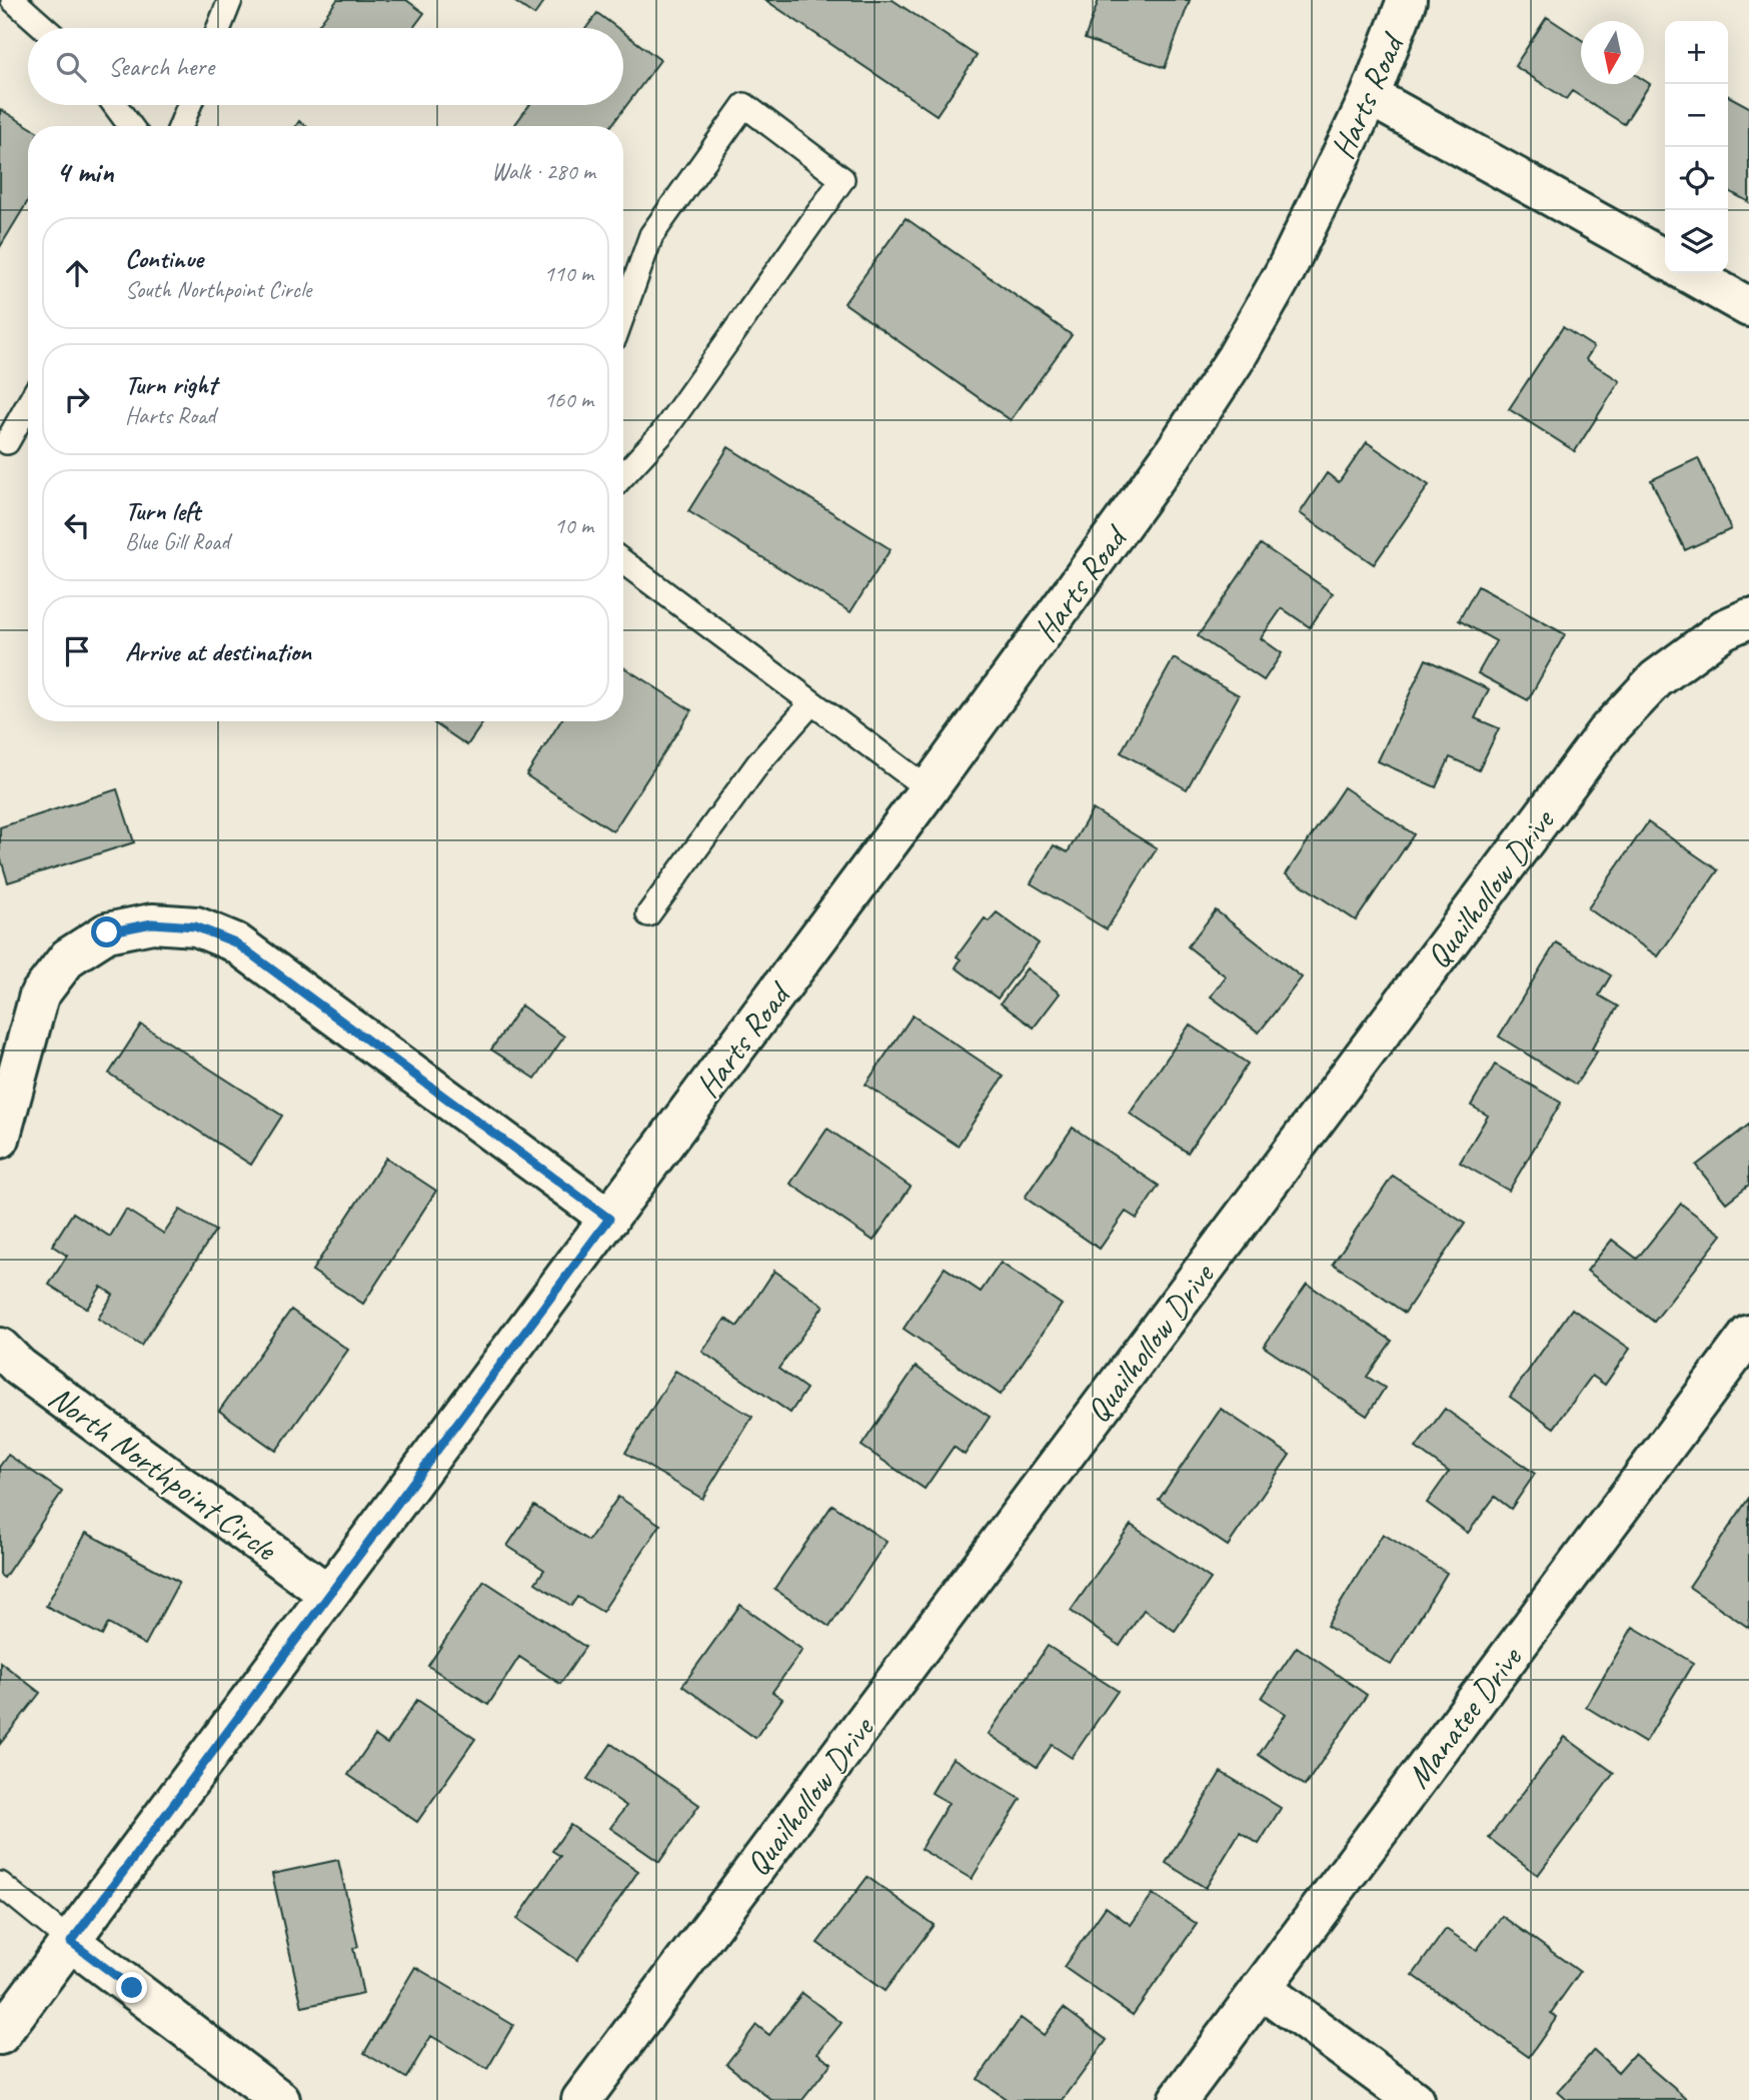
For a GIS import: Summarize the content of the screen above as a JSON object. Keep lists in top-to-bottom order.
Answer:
{
  "streets": {
    "street": [
      "Harts Road",
      "Quailhollow Drive",
      "North Northpoint Circle",
      "Manatee Drive"
    ]
  },
  "crossings": [
    ["Harts Road", "North Northpoint Circle"]
  ],
  "north": "bottom",
  "page": {
    "map_buttons": ["+", "−"],
    "search": "Search here",
    "heading": ["4 min", "Walk · 280 m"],
    "list": [
      ["Continue", "South Northpoint Circle", "110 m"],
      ["Turn right", "Harts Road", "160 m"],
      ["Turn left", "Blue Gill Road", "10 m"],
      "Arrive at destination"
    ]
  }
}
